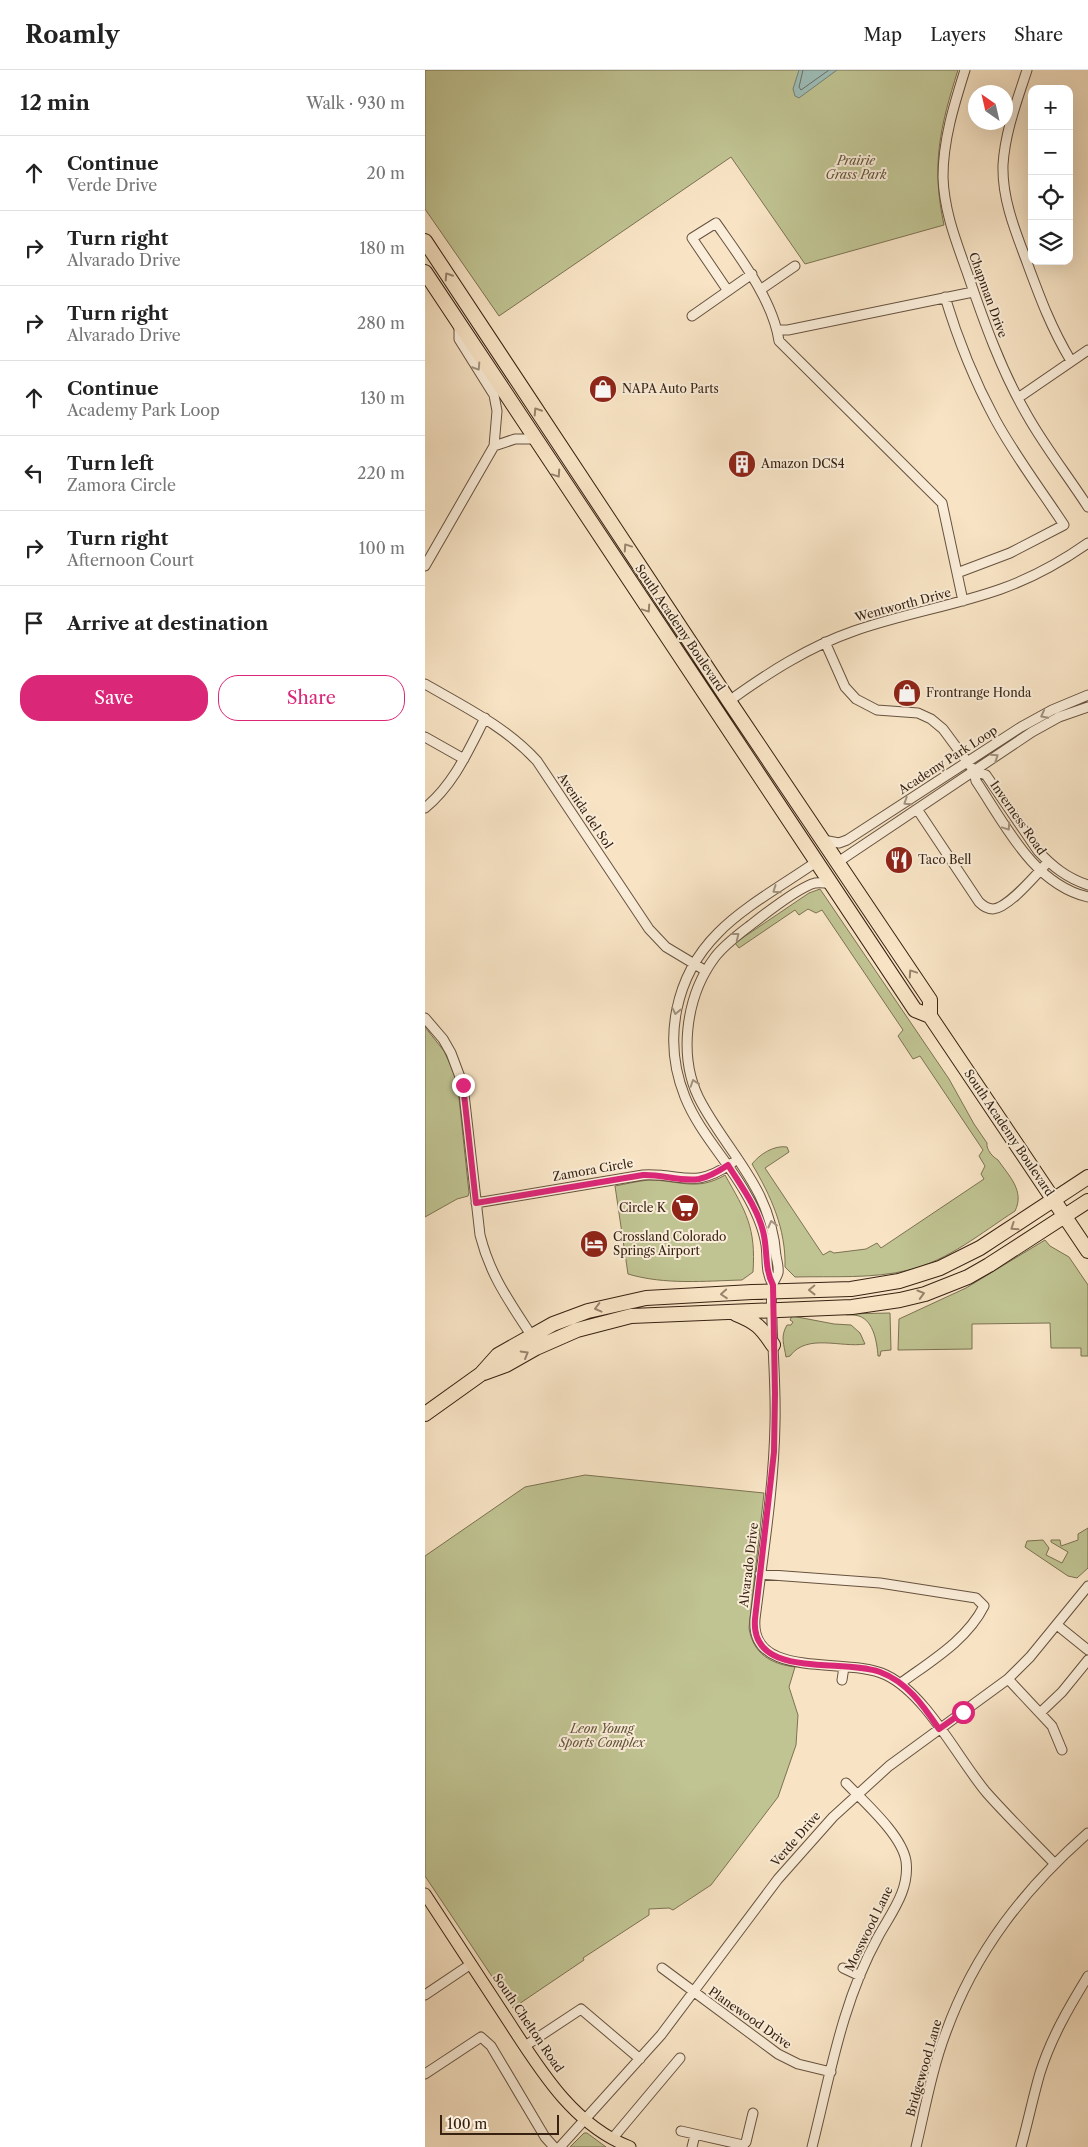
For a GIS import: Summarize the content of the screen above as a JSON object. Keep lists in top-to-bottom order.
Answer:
{
  "streets": {
    "highway": ["South Academy Boulevard"],
    "main road": ["South Chelton Road"],
    "street": [
      "Chapman Drive",
      "Wentworth Drive",
      "Academy Park Loop",
      "Avenida del Sol",
      "Inverness Road",
      "Zamora Circle",
      "Alvarado Drive",
      "Verde Drive",
      "Mosswood Lane",
      "Planewood Drive",
      "Bridgewood Lane"
    ]
  },
  "crossings": [
    ["Wentworth Drive", "South Academy Boulevard"],
    ["South Academy Boulevard", "Academy Park Loop"],
    ["Academy Park Loop", "Inverness Road"],
    ["Alvarado Drive", "Verde Drive"],
    ["Alvarado Drive", "Bridgewood Lane"],
    ["Verde Drive", "Mosswood Lane"],
    ["Verde Drive", "Planewood Drive"],
    ["Verde Drive", "South Chelton Road"],
    ["Mosswood Lane", "Planewood Drive"]
  ],
  "parks": ["Prairie Grass Park", "Leon Young Sports Complex"],
  "places": {
    "shop": ["NAPA Auto Parts", "Frontrange Honda"],
    "building": ["Amazon DCS4"],
    "restaurant": ["Taco Bell"],
    "supermarket": ["Circle K"],
    "hotel": ["Crossland Colorado Springs Airport"]
  },
  "scale_bar": "100 m",
  "north": "top left",
  "page": {
    "header": "Roamly",
    "nav": ["Map", "Layers", "Share"],
    "heading": ["12 min", "Walk · 930 m"],
    "map_buttons": ["+", "−"],
    "list": [
      ["Continue", "Verde Drive", "20 m"],
      ["Turn right", "Alvarado Drive", "180 m"],
      ["Turn right", "Alvarado Drive", "280 m"],
      ["Continue", "Academy Park Loop", "130 m"],
      ["Turn left", "Zamora Circle", "220 m"],
      ["Turn right", "Afternoon Court", "100 m"],
      "Arrive at destination"
    ],
    "buttons": ["Save", "Share"],
    "scale": "100 m"
  }
}
